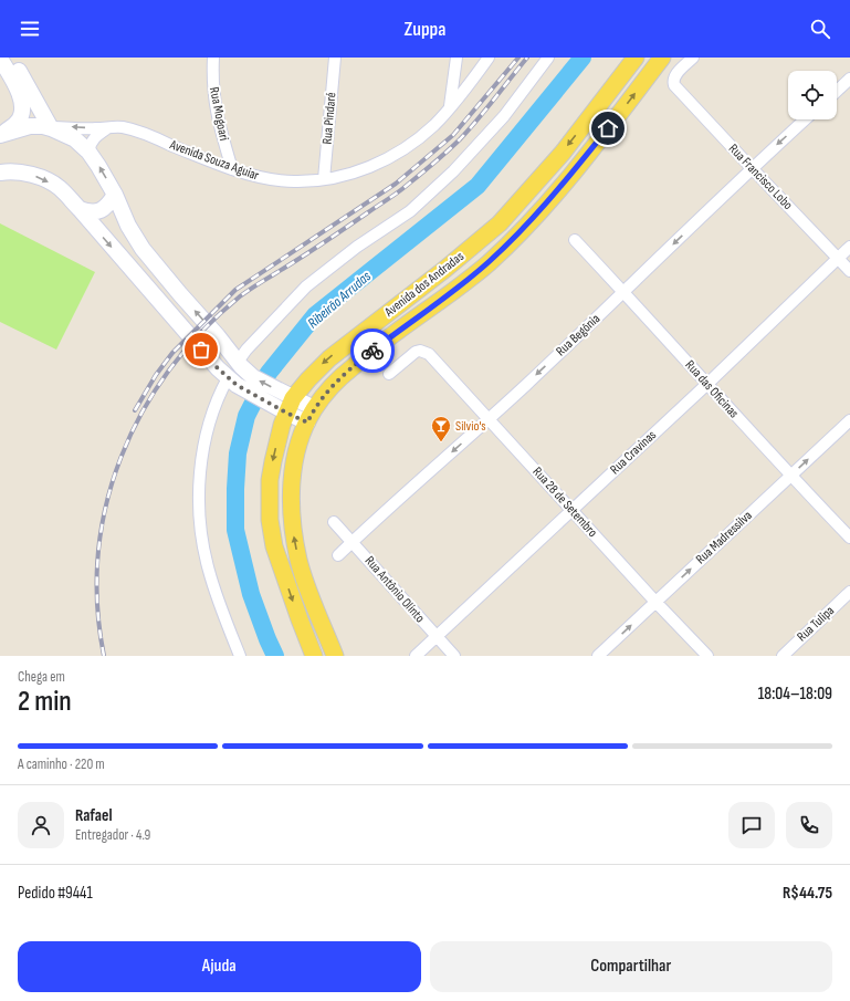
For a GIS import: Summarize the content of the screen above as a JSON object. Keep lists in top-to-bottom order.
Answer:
{
  "streets": {
    "main road": ["Avenida dos Andradas"],
    "street": [
      "Rua Mogoari",
      "Rua Pindaré",
      "Avenida Souza Aguiar",
      "Rua Francisco Lobo",
      "Rua Begônia",
      "Rua das Oficinas",
      "Rua Cravinas",
      "Rua 28 de Setembro",
      "Rua Madressilva",
      "Rua Antônio Olinto",
      "Rua Tulipa"
    ]
  },
  "crossings": [
    ["Rua Mogoari", "Avenida Souza Aguiar"],
    ["Rua Pindaré", "Avenida Souza Aguiar"],
    ["Rua Francisco Lobo", "Rua Begônia"],
    ["Rua Francisco Lobo", "Rua Cravinas"],
    ["Rua Begônia", "Rua das Oficinas"],
    ["Rua Begônia", "Rua 28 de Setembro"],
    ["Rua Begônia", "Rua Antônio Olinto"],
    ["Rua das Oficinas", "Rua Cravinas"],
    ["Rua das Oficinas", "Rua Madressilva"],
    ["Rua Cravinas", "Rua 28 de Setembro"],
    ["Rua Cravinas", "Rua Antônio Olinto"],
    ["Rua 28 de Setembro", "Rua Madressilva"]
  ],
  "one_way": ["Rua Begônia", "Rua Madressilva"],
  "water": ["Ribeirão Arrudas"],
  "places": {
    "bar": ["Silvio's"]
  },
  "page": {
    "header": "Zuppa",
    "heading": ["2 min", "Chega em", "18:04–18:09"],
    "panel": [
      "Rafael",
      "Entregador · 4.9",
      "Pedido #9441",
      "R$44.75"
    ],
    "bar": "A caminho · 220 m",
    "buttons": ["Ajuda", "Compartilhar"]
  }
}
